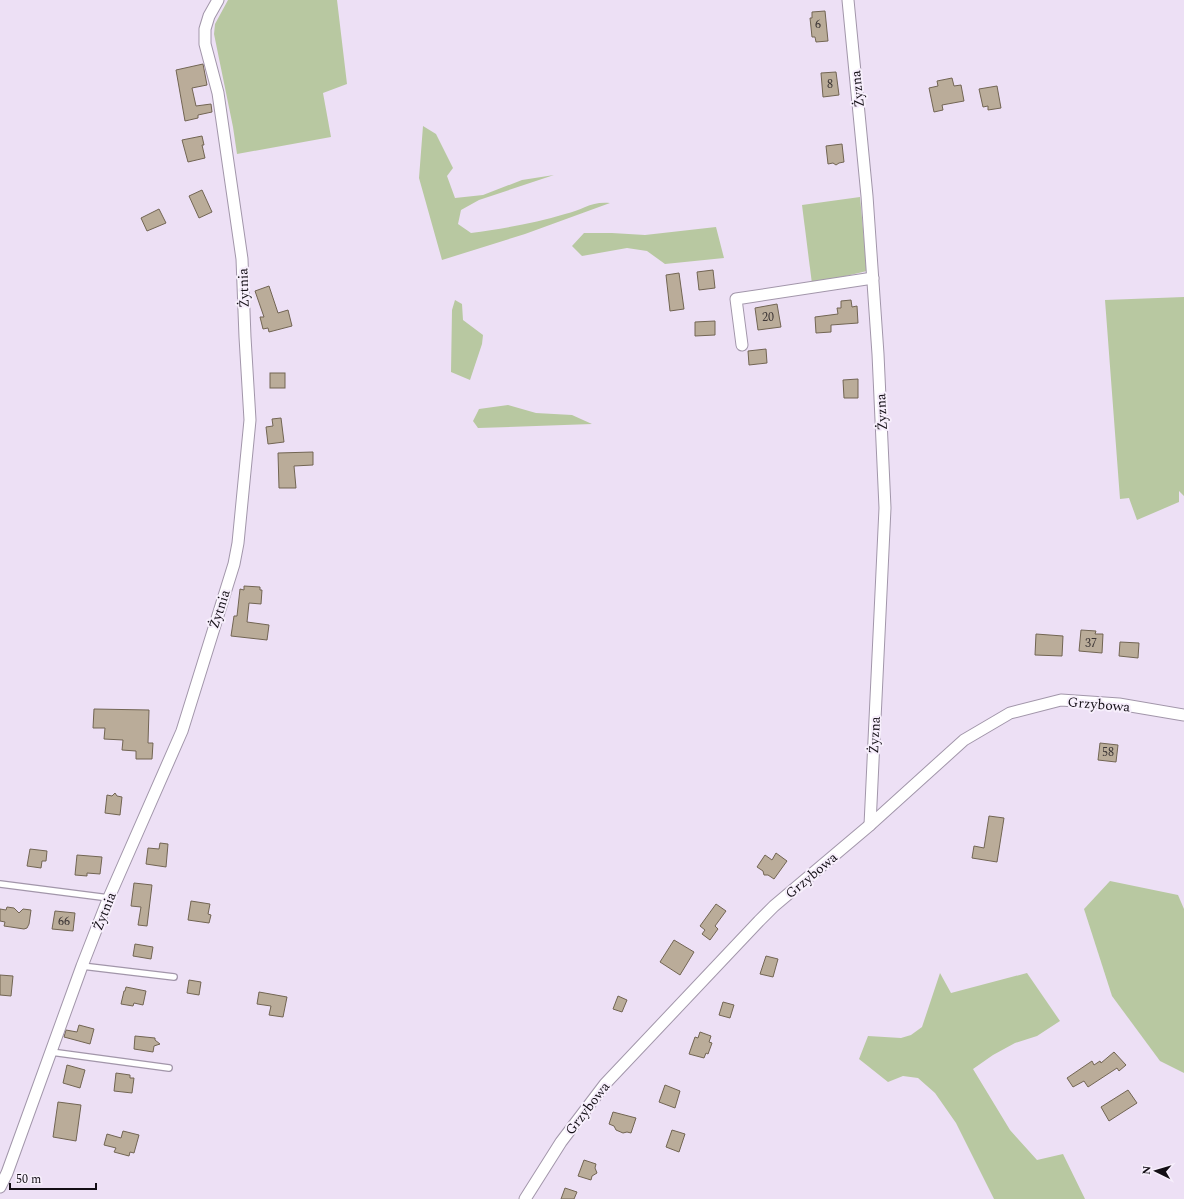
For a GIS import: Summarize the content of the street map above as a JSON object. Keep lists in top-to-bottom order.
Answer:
{
  "streets": {
    "street": ["Żyzna", "Żytnia", "Grzybowa"]
  },
  "crossings": [
    ["Żyzna", "Grzybowa"]
  ],
  "house_numbers": [
    "6",
    "8",
    "20",
    "37",
    "58",
    "66"
  ],
  "scale_bar": "50 m",
  "north": "left"
}
